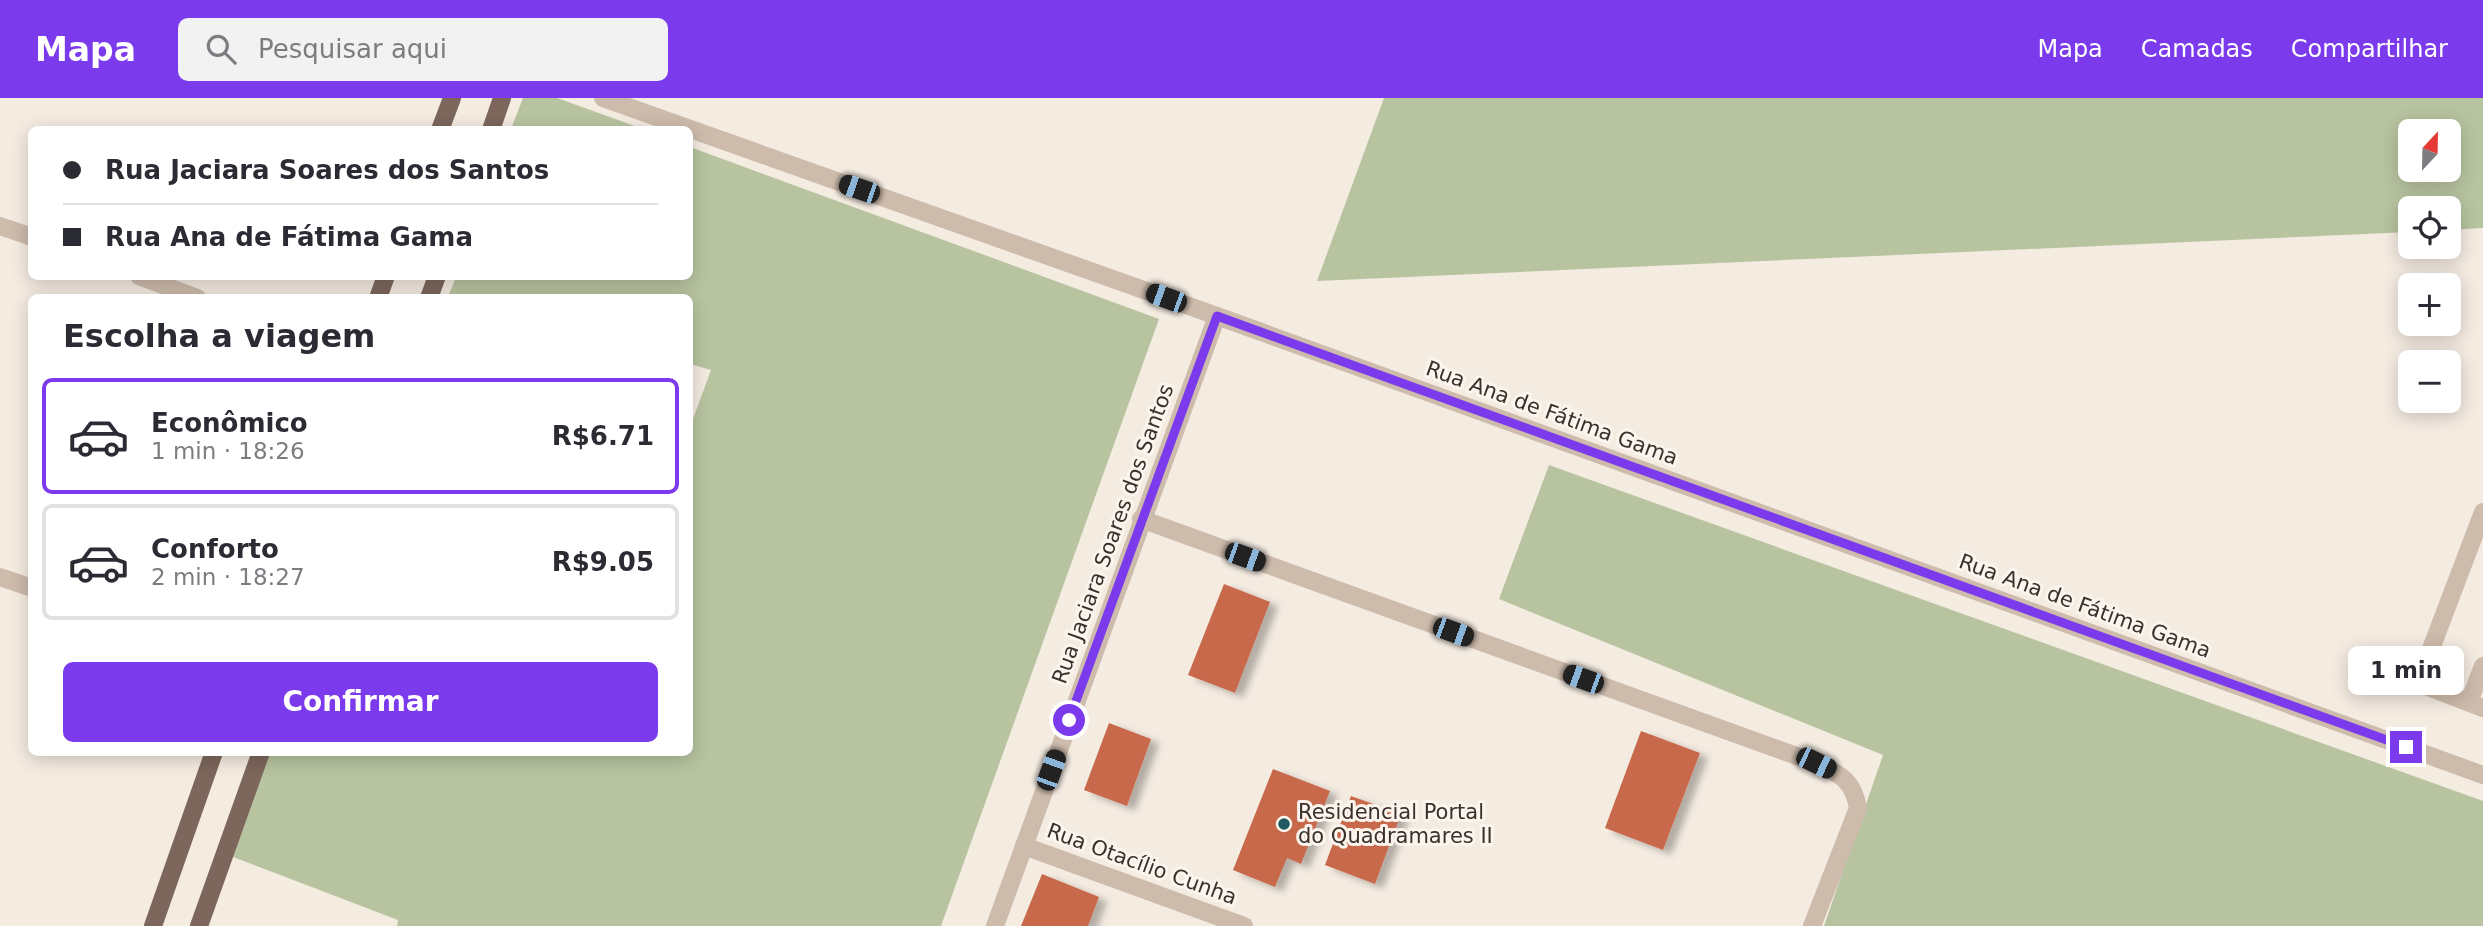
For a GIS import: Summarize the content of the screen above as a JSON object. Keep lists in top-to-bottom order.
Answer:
{
  "streets": {
    "street": ["Rua Ana de Fátima Gama", "Rua Jaciara Soares dos Santos", "Rua Otacílio Cunha"]
  },
  "crossings": [
    ["Rua Ana de Fátima Gama", "Rua Jaciara Soares dos Santos"],
    ["Rua Jaciara Soares dos Santos", "Rua Otacílio Cunha"]
  ],
  "places": ["Residencial Portal do Quadramares II"],
  "north": "top",
  "page": {
    "header": "Mapa",
    "search": "Pesquisar aqui",
    "nav": ["Mapa", "Camadas", "Compartilhar"],
    "map_buttons": ["+", "−"],
    "banner": ["Rua Jaciara Soares dos Santos", "Rua Ana de Fátima Gama"],
    "heading": "Escolha a viagem",
    "list": [
      {
        "name": "Econômico",
        "note": "1 min · 18:26",
        "value": "R$6.71"
      },
      {
        "name": "Conforto",
        "note": "2 min · 18:27",
        "value": "R$9.05"
      }
    ],
    "bubble": "1 min",
    "buttons": "Confirmar"
  }
}
